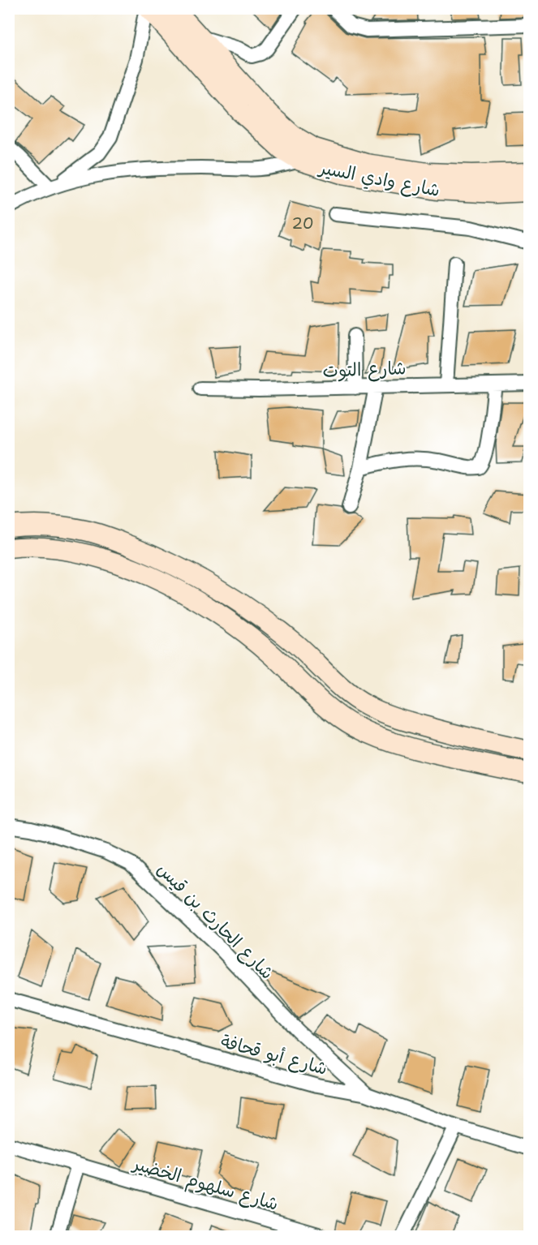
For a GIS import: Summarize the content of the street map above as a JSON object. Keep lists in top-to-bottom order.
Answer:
{
  "streets": {
    "main road": ["شارع وادي السير"],
    "street": [
      "شارع التوت",
      "شارع الحارث بن قيس",
      "شارع أبو قحافة",
      "شارع سلهوم الخضير"
    ]
  },
  "crossings": [
    ["شارع الحارث بن قيس", "شارع أبو قحافة"]
  ],
  "house_numbers": ["20"]
}
